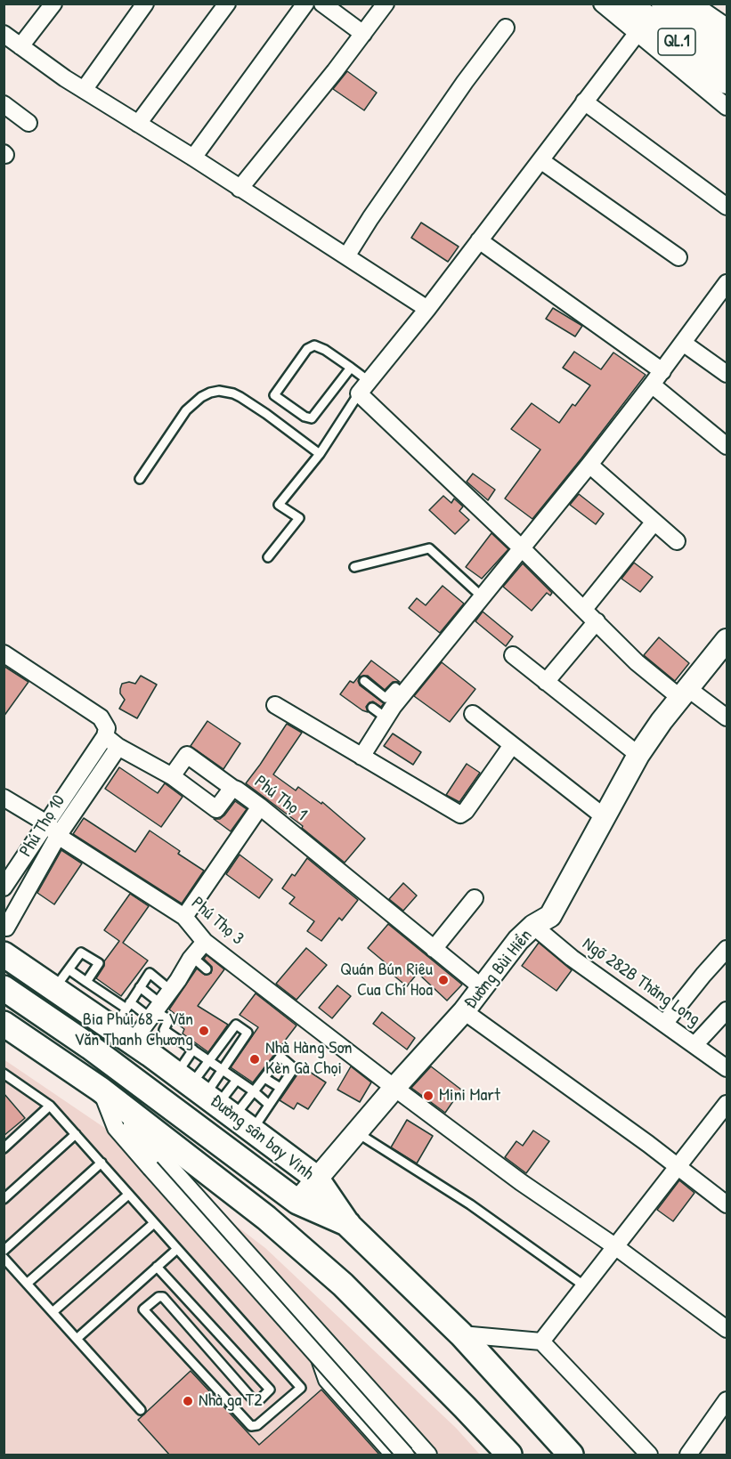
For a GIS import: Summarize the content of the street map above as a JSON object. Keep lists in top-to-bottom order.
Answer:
{
  "streets": {
    "main road": ["QL.1", "Đường sân bay Vinh"],
    "street": [
      "Phú Thọ 1",
      "Phú Thọ 10",
      "Phú Thọ 3",
      "Đường Bùi Hiển",
      "Ngõ 282B Thăng Long"
    ]
  },
  "crossings": [
    ["Phú Thọ 1", "Phú Thọ 10"],
    ["Phú Thọ 1", "Đường Bùi Hiển"],
    ["Phú Thọ 10", "Phú Thọ 3"],
    ["Phú Thọ 3", "Đường Bùi Hiển"],
    ["Đường Bùi Hiển", "Ngõ 282B Thăng Long"],
    ["Đường Bùi Hiển", "Đường sân bay Vinh"]
  ],
  "places": [
    "Quán Bún Riêu Cua Chí Hoa",
    "Bia Phủi 68 - Văn Văn Thanh Chương",
    "Nhà Hàng Sơn Kèn Gà Chọi",
    "Mini Mart",
    "Nhà ga T2"
  ]
}
